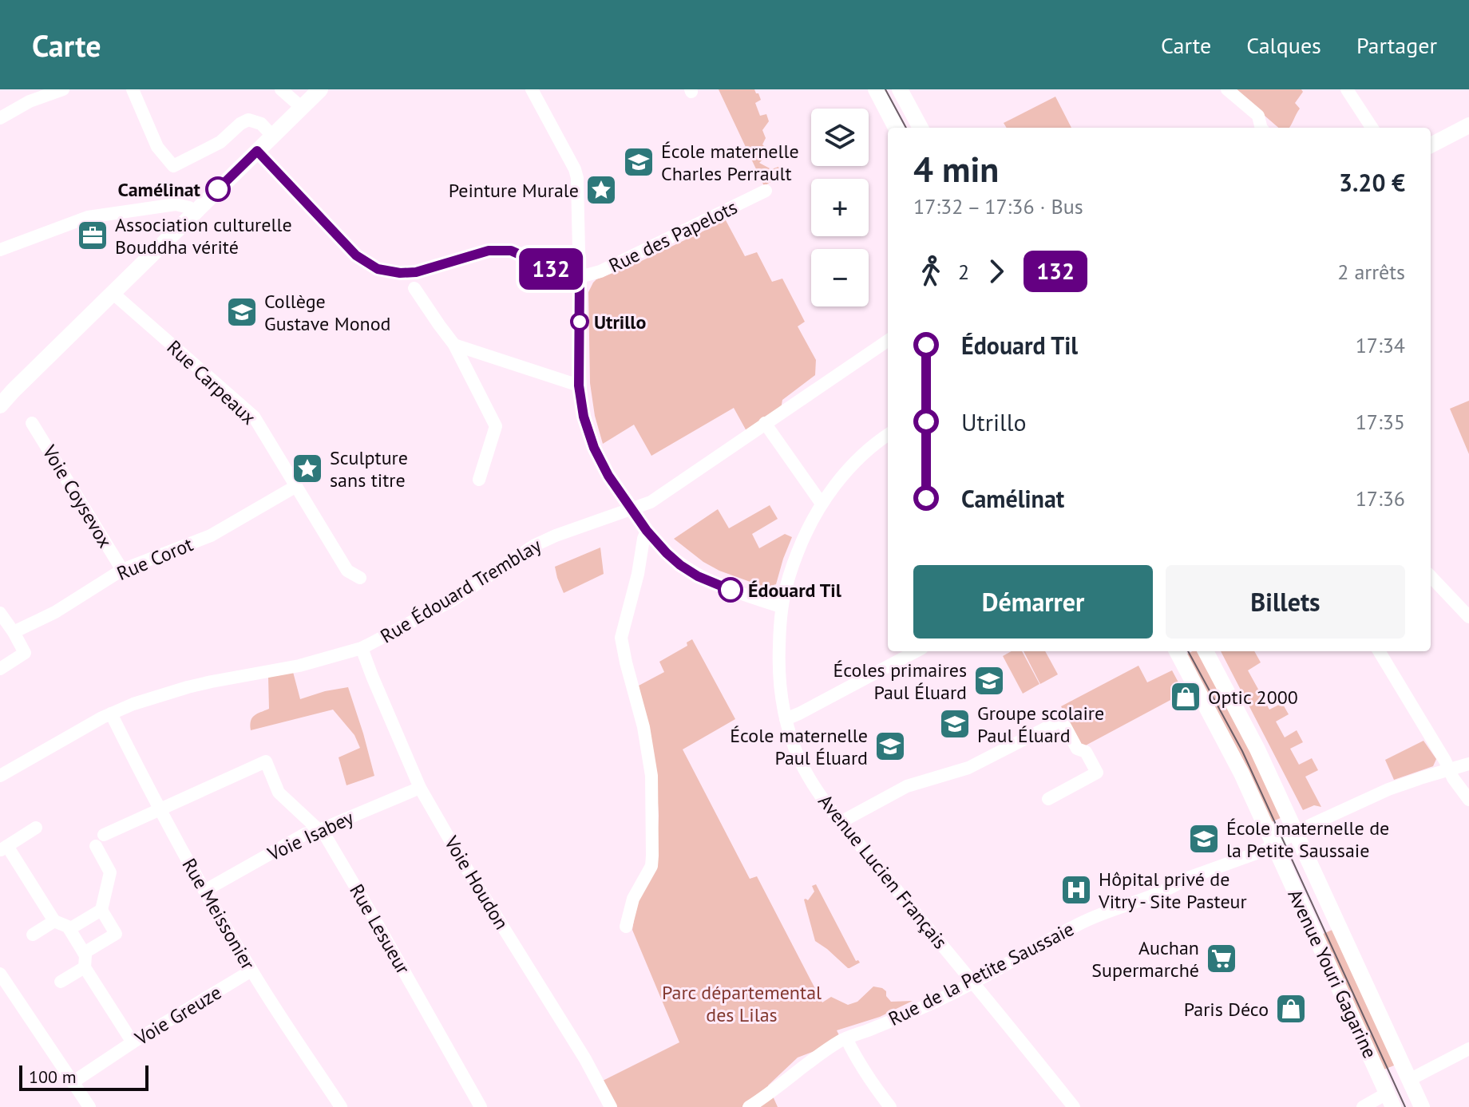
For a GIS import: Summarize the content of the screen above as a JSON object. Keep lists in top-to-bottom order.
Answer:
{
  "streets": {
    "main road": ["Avenue Youri Gagarine"],
    "street": [
      "Rue des Papelots",
      "Rue Carpeaux",
      "Voie Coysevox",
      "Rue Corot",
      "Rue Édouard Tremblay",
      "Voie Isabey",
      "Avenue Lucien Français",
      "Voie Houdon",
      "Rue Meissonier",
      "Rue Lesueur",
      "Rue de la Petite Saussaie",
      "Voie Greuze"
    ]
  },
  "crossings": [
    ["Rue Carpeaux", "Rue Corot"],
    ["Voie Coysevox", "Rue Corot"],
    ["Rue Édouard Tremblay", "Voie Houdon"],
    ["Rue Édouard Tremblay", "Rue Meissonier"],
    ["Voie Isabey", "Voie Houdon"],
    ["Voie Isabey", "Rue Meissonier"],
    ["Voie Isabey", "Rue Lesueur"],
    ["Avenue Lucien Français", "Rue de la Petite Saussaie"],
    ["Rue Meissonier", "Rue Lesueur"],
    ["Rue Meissonier", "Voie Greuze"],
    ["Rue de la Petite Saussaie", "Avenue Youri Gagarine"]
  ],
  "parks": ["Parc départemental des Lilas"],
  "places": {
    "school or university": [
      "École maternelle Charles Perrault",
      "Collège Gustave Monod",
      "Écoles primaires Paul Éluard",
      "Groupe scolaire Paul Éluard",
      "École maternelle Paul Éluard",
      "École maternelle de la Petite Saussaie"
    ],
    "other": ["Camélinat", "Utrillo", "Édouard Til"],
    "place": ["Peinture Murale", "Sculpture sans titre"],
    "office": ["Association culturelle Bouddha vérité"],
    "shop": ["Optic 2000", "Paris Déco"],
    "hospital": ["Hôpital privé de Vitry - Site Pasteur"],
    "supermarket": ["Auchan Supermarché"]
  },
  "lines": ["bus line 132"],
  "scale_bar": "100 m",
  "page": {
    "header": "Carte",
    "nav": ["Carte", "Calques", "Partager"],
    "on_map": "132",
    "map_buttons": ["+", "−"],
    "heading": ["4 min", "17:32 – 17:36 · Bus", "3.20 €"],
    "legs": ["2", "132", "2 arrêts"],
    "list": [
      {
        "name": "Édouard Til",
        "value": "17:34"
      },
      {
        "name": "Utrillo",
        "value": "17:35"
      },
      {
        "name": "Camélinat",
        "value": "17:36"
      }
    ],
    "buttons": ["Démarrer", "Billets"],
    "scale": "100 m"
  }
}
